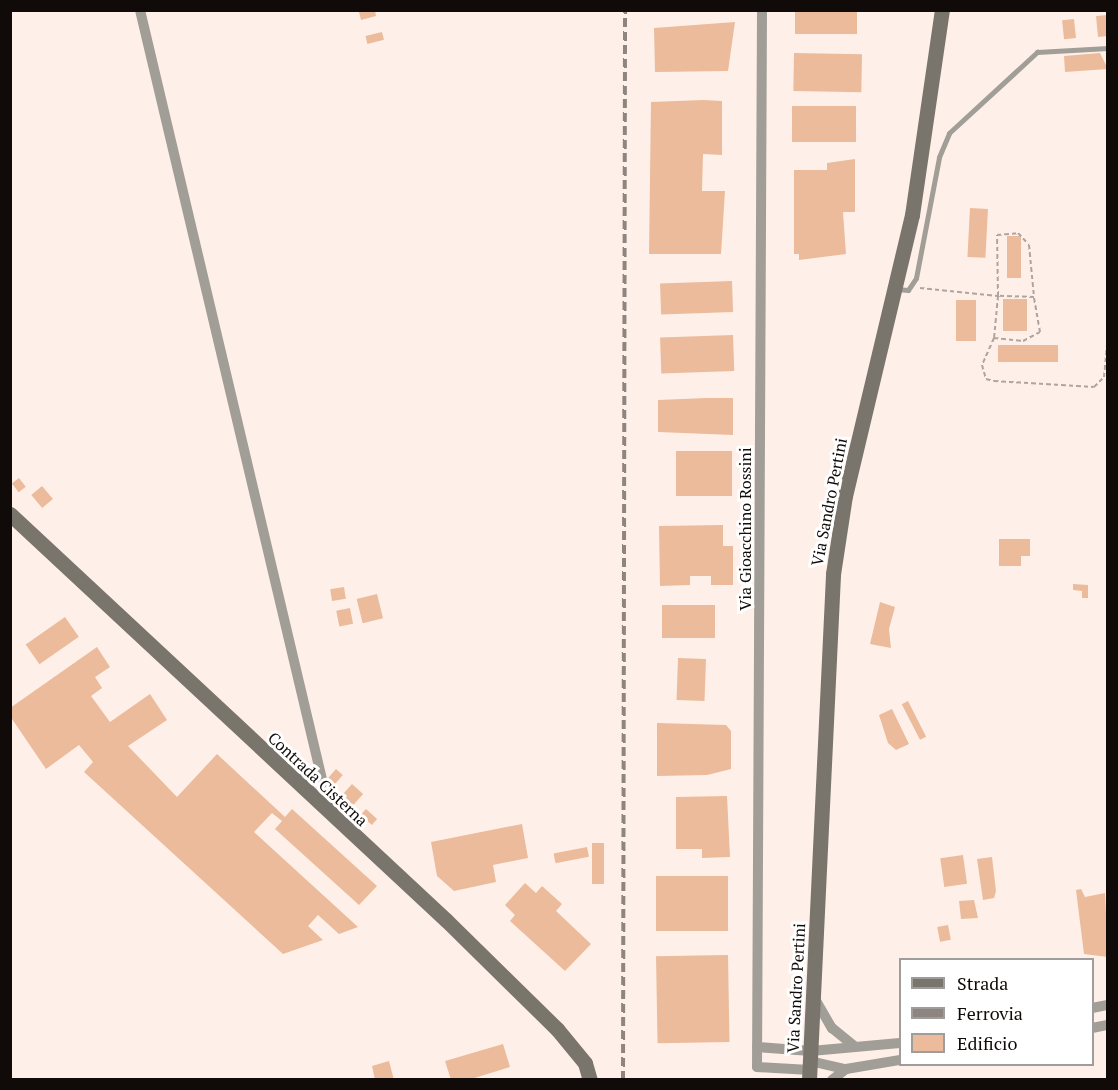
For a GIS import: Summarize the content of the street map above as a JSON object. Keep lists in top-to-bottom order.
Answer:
{
  "streets": {
    "main road": ["Via Sandro Pertini", "Contrada Cisterna"],
    "street": ["Via Gioacchino Rossini"]
  },
  "crossings": [
    ["Via Sandro Pertini", "Via Gioacchino Rossini"]
  ],
  "legend": ["Strada", "Ferrovia", "Edificio"]
}
